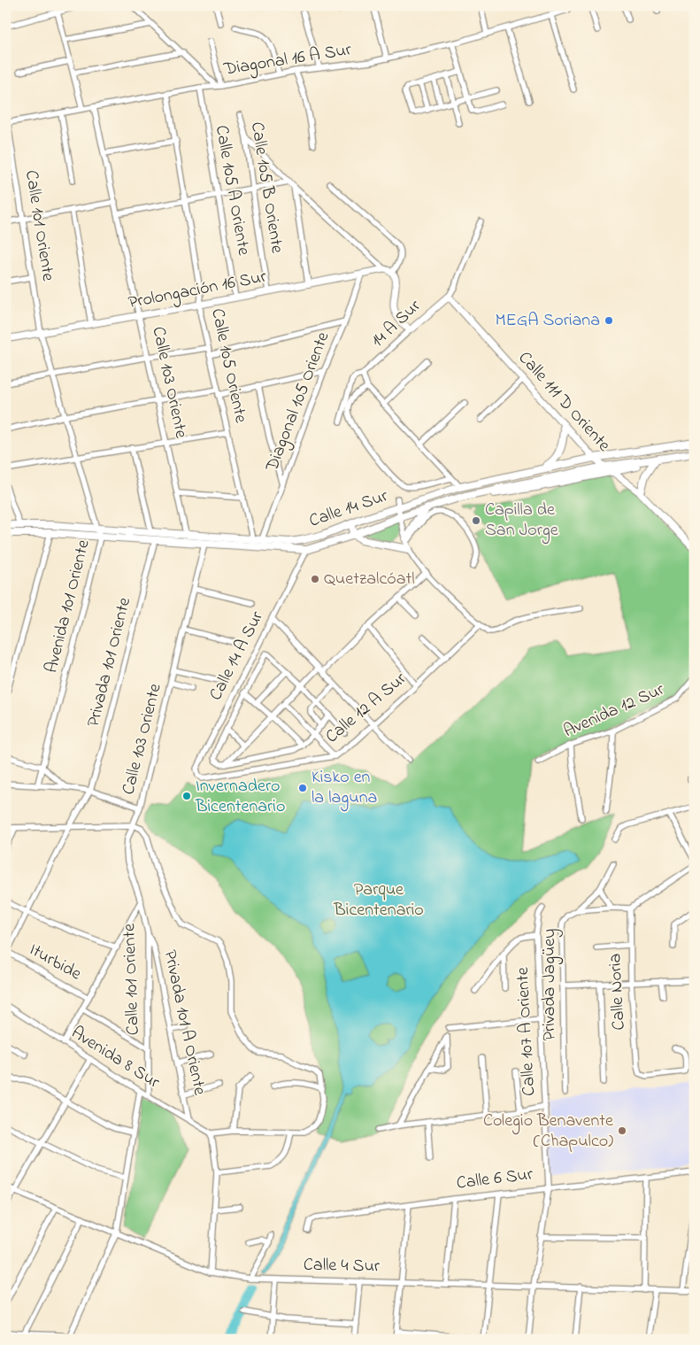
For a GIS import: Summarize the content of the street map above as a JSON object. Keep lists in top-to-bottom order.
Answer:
{
  "streets": {
    "main road": ["Calle 14 Sur"],
    "street": [
      "Diagonal 16 A Sur",
      "Calle 105 B Oriente",
      "Calle 105 A Oriente",
      "Calle 101 Oriente",
      "Prolongación 16 Sur",
      "14 A Sur",
      "Calle 105 Oriente",
      "Calle 103 Oriente",
      "Diagonal 105 Oriente",
      "Calle 111 D Oriente",
      "Avenida 101 Oriente",
      "Calle 14 A Sur",
      "Privada 101 Oriente",
      "Calle 12 A Sur",
      "Avenida 12 Sur",
      "Iturbide",
      "Privada Jagüey",
      "Calle Noria",
      "Privada 101 A Oriente",
      "Calle 107 A Oriente",
      "Avenida 8 Sur",
      "Calle 6 Sur",
      "Calle 4 Sur"
    ]
  },
  "crossings": [
    ["Diagonal 16 A Sur", "Calle 105 A Oriente"],
    ["Diagonal 16 A Sur", "Calle 101 Oriente"],
    ["Diagonal 16 A Sur", "Calle 105 Oriente"],
    ["Diagonal 16 A Sur", "Calle 103 Oriente"],
    ["Calle 105 B Oriente", "Prolongación 16 Sur"],
    ["Calle 105 A Oriente", "Prolongación 16 Sur"],
    ["Calle 101 Oriente", "Prolongación 16 Sur"],
    ["Calle 101 Oriente", "Calle 103 Oriente"],
    ["Calle 101 Oriente", "Avenida 101 Oriente"],
    ["Calle 101 Oriente", "Privada 101 A Oriente"],
    ["Calle 101 Oriente", "Avenida 8 Sur"],
    ["Prolongación 16 Sur", "Calle 105 Oriente"],
    ["Prolongación 16 Sur", "Calle 103 Oriente"],
    ["Prolongación 16 Sur", "Diagonal 105 Oriente"],
    ["Prolongación 16 Sur", "Avenida 101 Oriente"],
    ["14 A Sur", "Calle 111 D Oriente"],
    ["Calle 105 Oriente", "Diagonal 105 Oriente"],
    ["Calle 105 Oriente", "Calle 14 Sur"],
    ["Calle 103 Oriente", "Calle 14 Sur"],
    ["Diagonal 105 Oriente", "Calle 14 Sur"],
    ["Calle 111 D Oriente", "Calle 14 Sur"],
    ["Calle 14 Sur", "Avenida 101 Oriente"],
    ["Calle 14 Sur", "Calle 14 A Sur"],
    ["Calle 14 Sur", "Privada 101 Oriente"],
    ["Calle 14 A Sur", "Calle 12 A Sur"],
    ["Privada 101 Oriente", "Iturbide"],
    ["Privada 101 A Oriente", "Avenida 8 Sur"],
    ["Calle 107 A Oriente", "Calle 6 Sur"],
    ["Calle 107 A Oriente", "Calle 4 Sur"]
  ],
  "parks": ["Parque Bicentenario"],
  "places": [
    "MEGA Soriana",
    "Capilla de San Jorge",
    "Quetzalcóatl",
    "Kisko en la laguna",
    "Invernadero Bicentenario",
    "Colegio Benavente (Chapulco)"
  ]
}
